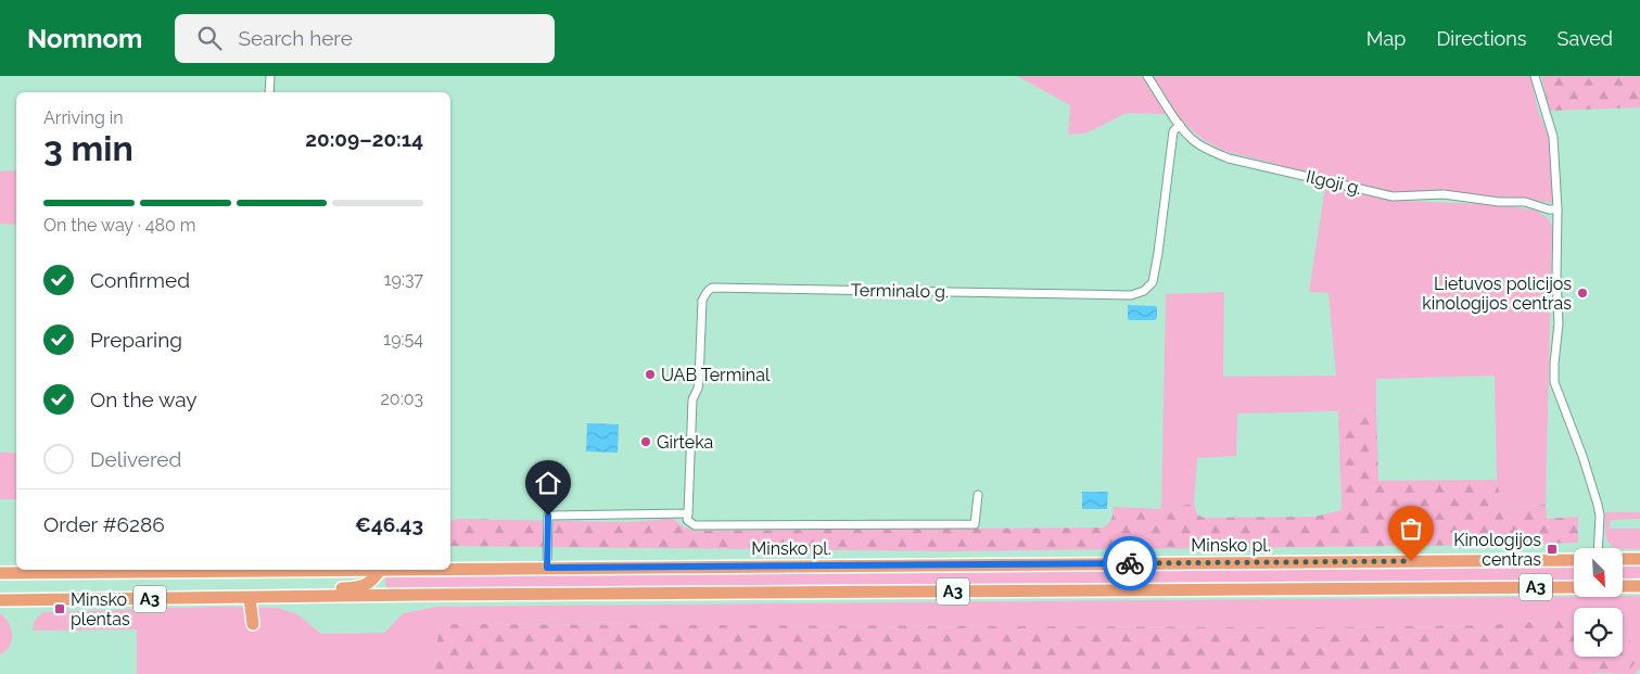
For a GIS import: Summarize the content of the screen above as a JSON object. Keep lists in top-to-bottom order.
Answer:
{
  "streets": {
    "highway": ["Minsko pl.", "A3"],
    "street": ["Ilgoji g.", "Terminalo g."]
  },
  "crossings": [
    ["Ilgoji g.", "Terminalo g."]
  ],
  "places": {
    "other": ["Lietuvos policijos kinologijos centras", "UAB Terminal", "Girteka"],
    "transit": ["Kinologijos centras", "Minsko plentas"]
  },
  "north": "bottom right",
  "page": {
    "header": "Nomnom",
    "search": "Search here",
    "nav": ["Map", "Directions", "Saved"],
    "heading": ["3 min", "Arriving in", "20:09–20:14"],
    "panel": ["Order #6286", "€46.43"],
    "bar": "On the way · 480 m",
    "list": [
      ["Confirmed", "19:37"],
      ["Preparing", "19:54"],
      ["On the way", "20:03"],
      "Delivered"
    ]
  }
}
